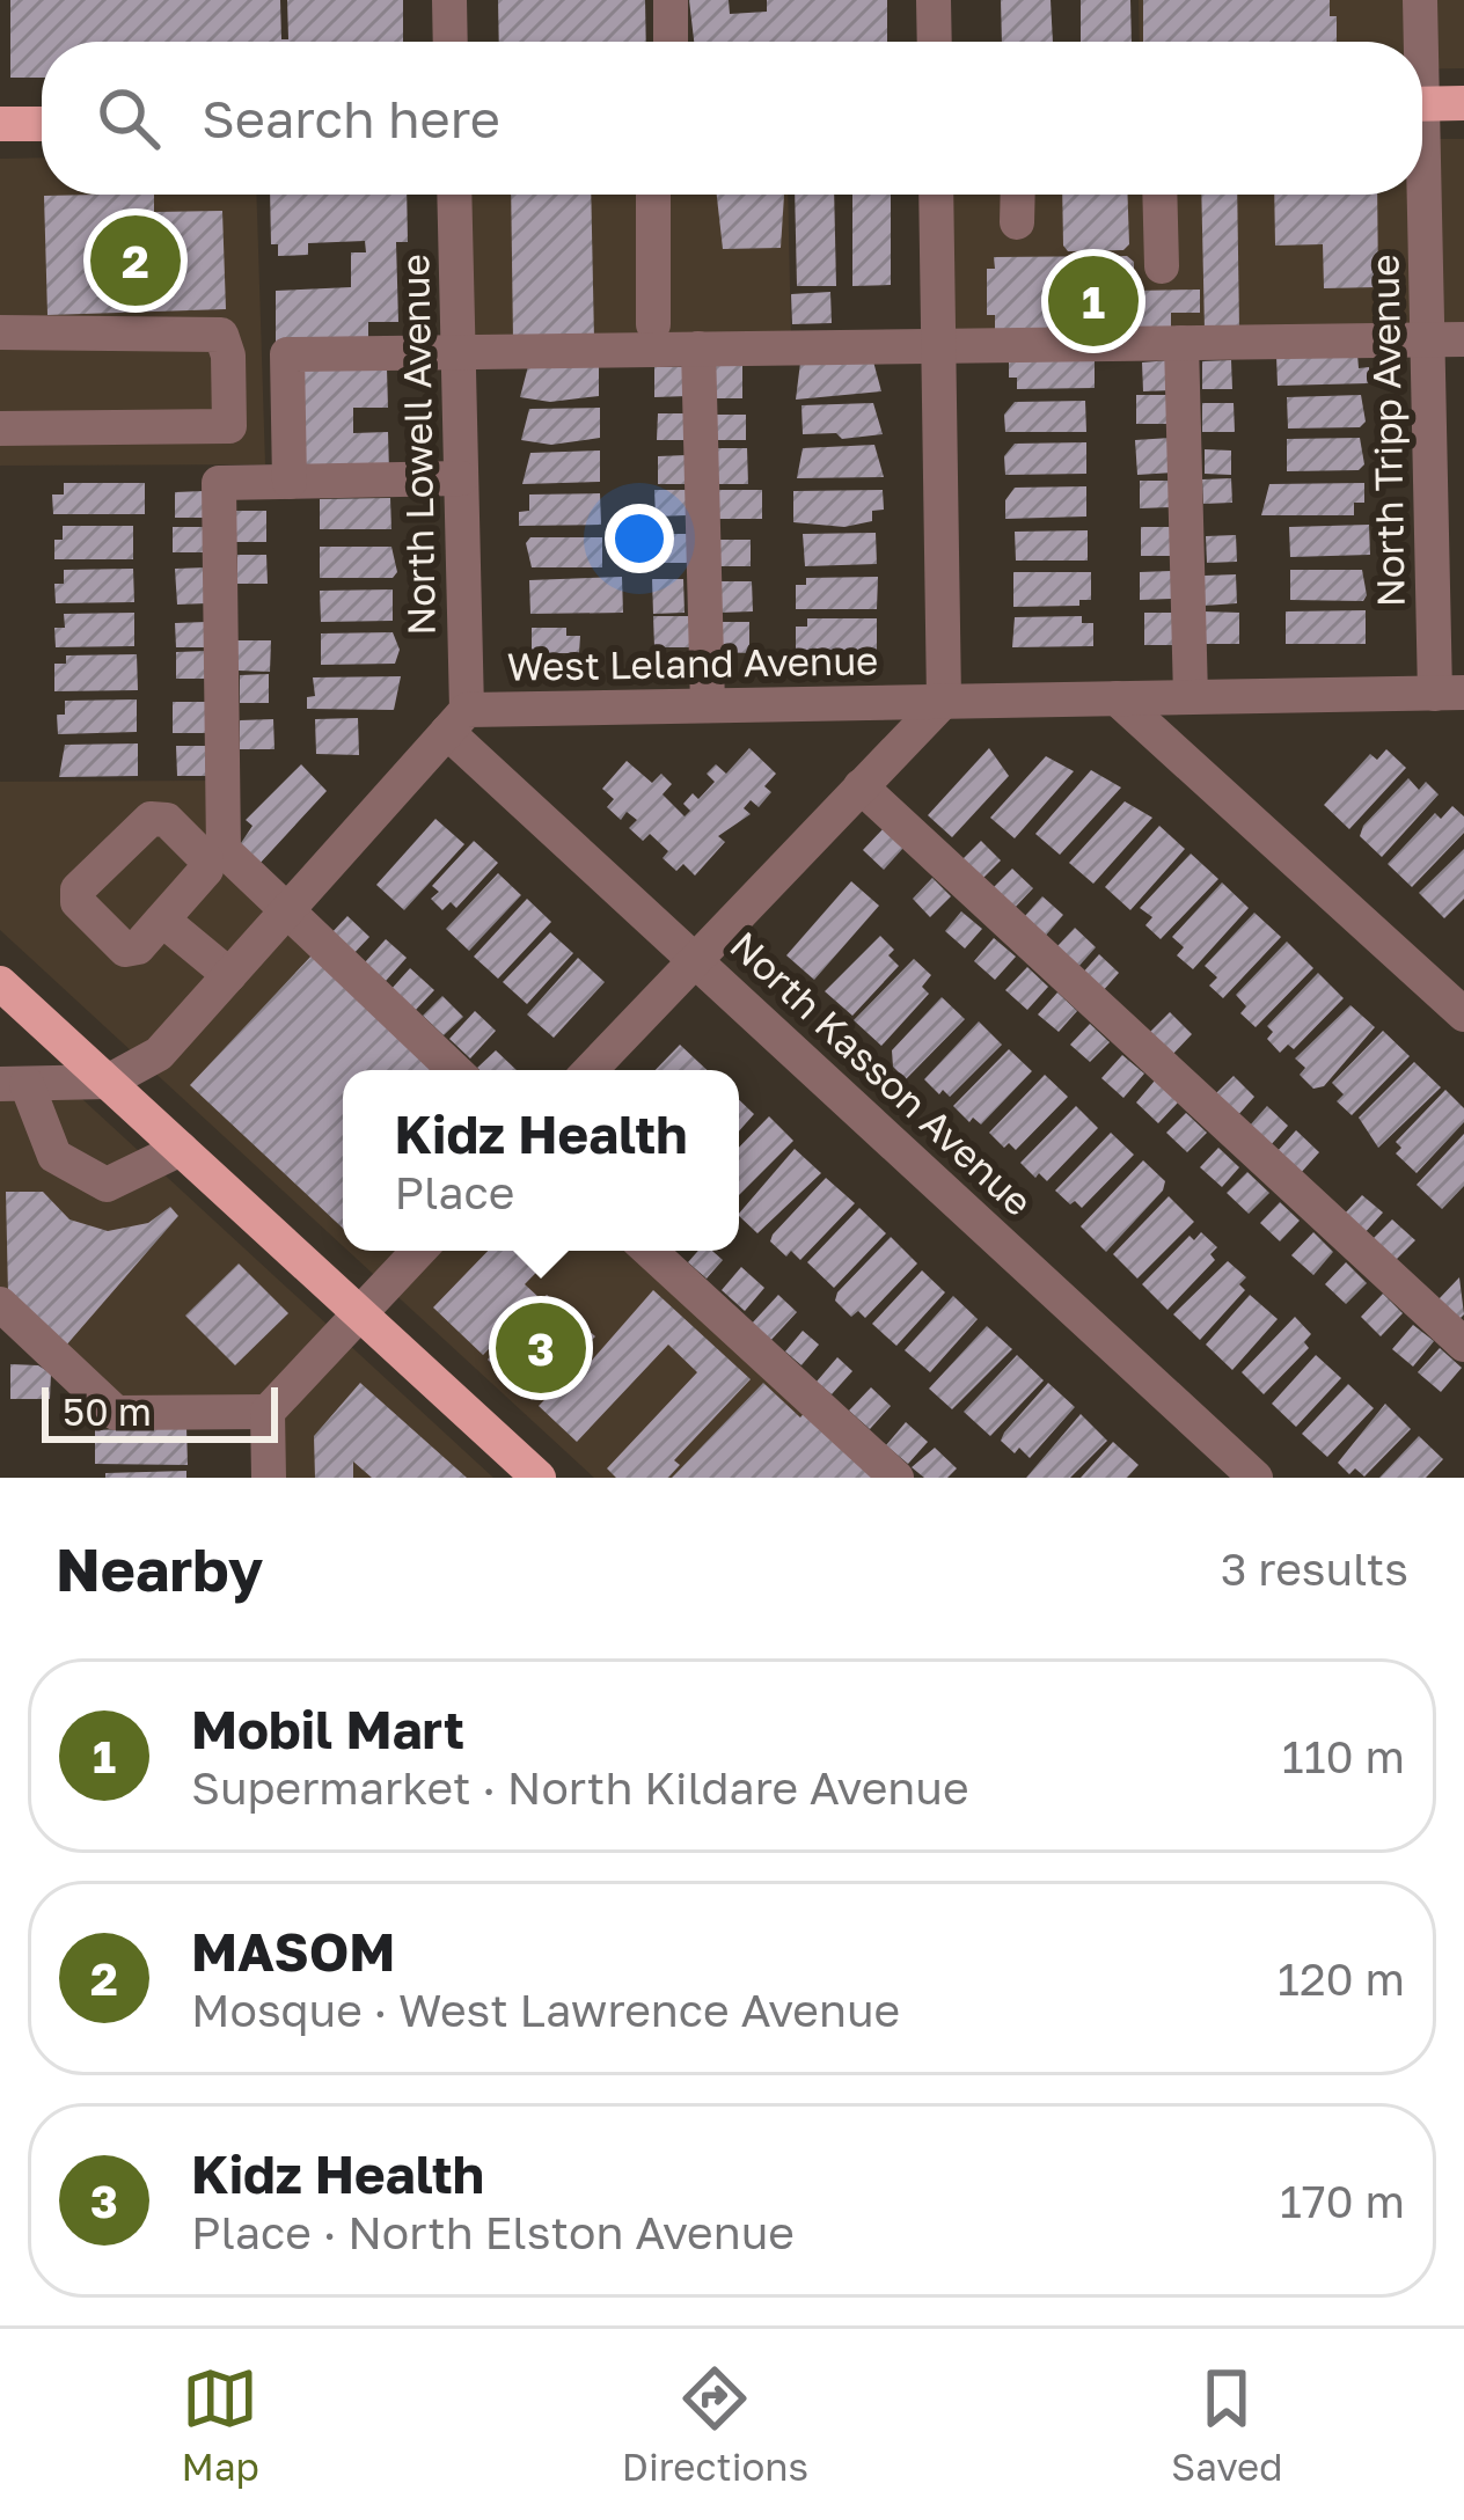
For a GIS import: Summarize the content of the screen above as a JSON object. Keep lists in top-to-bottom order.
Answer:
{
  "streets": {
    "street": [
      "North Tripp Avenue",
      "North Lowell Avenue",
      "West Leland Avenue",
      "North Kasson Avenue"
    ]
  },
  "crossings": [
    ["North Tripp Avenue", "West Leland Avenue"],
    ["North Lowell Avenue", "West Leland Avenue"],
    ["North Lowell Avenue", "North Kasson Avenue"],
    ["West Leland Avenue", "North Kasson Avenue"]
  ],
  "scale_bar": "50 m",
  "page": {
    "search": "Search here",
    "pins": ["2", "1", "3"],
    "popup": ["Kidz Health", "Place"],
    "scale": "50 m",
    "heading": ["Nearby", "3 results"],
    "list": [
      {
        "mark": "1",
        "name": "Mobil Mart",
        "note": "Supermarket · North Kildare Avenue",
        "value": "110 m"
      },
      {
        "mark": "2",
        "name": "MASOM",
        "note": "Mosque · West Lawrence Avenue",
        "value": "120 m"
      },
      {
        "mark": "3",
        "name": "Kidz Health",
        "note": "Place · North Elston Avenue",
        "value": "170 m"
      }
    ],
    "nav": ["Map", "Directions", "Saved"]
  }
}
